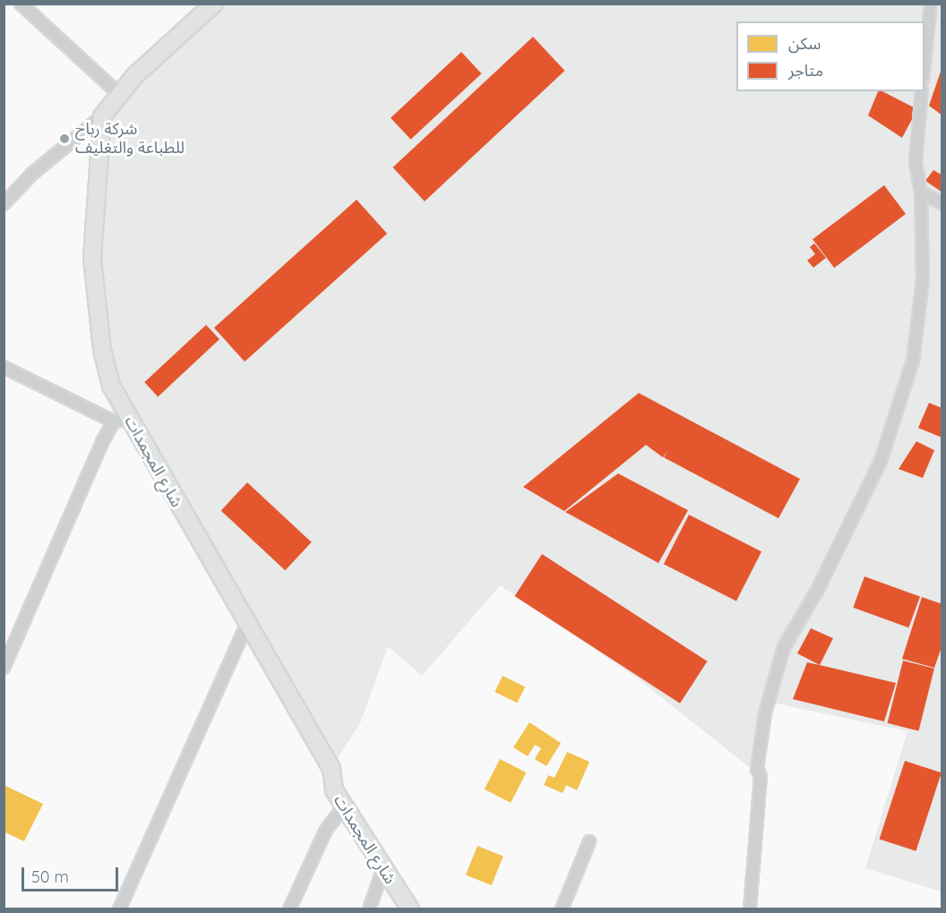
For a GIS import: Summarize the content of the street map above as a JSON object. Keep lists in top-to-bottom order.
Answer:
{
  "streets": {
    "main road": ["شارع المجمدات"]
  },
  "places": ["شركة رباح للطباعة والتغليف"],
  "legend": ["سكن", "متاجر"],
  "scale_bar": "50 m"
}
